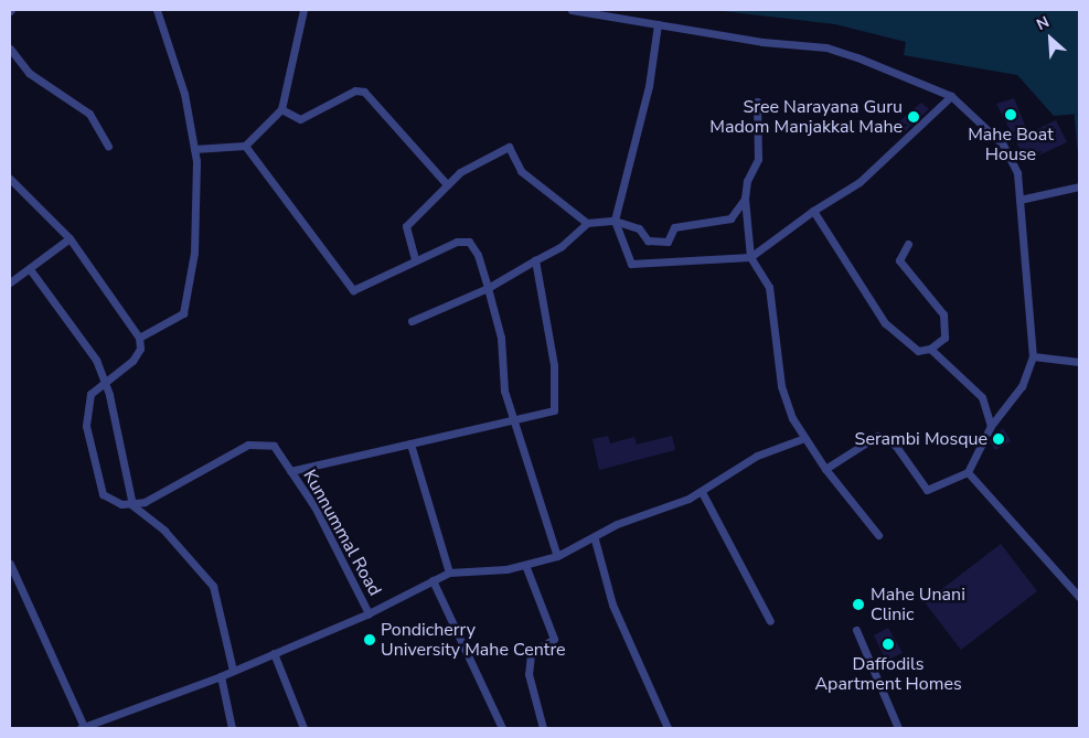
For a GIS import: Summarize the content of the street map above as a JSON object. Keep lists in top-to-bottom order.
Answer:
{
  "streets": {
    "street": ["Kunnummal Road"]
  },
  "places": [
    "Mahe Boat House",
    "Sree Narayana Guru Madom Manjakkal Mahe",
    "Serambi Mosque",
    "Mahe Unani Clinic",
    "Pondicherry University Mahe Centre",
    "Daffodils Apartment Homes"
  ],
  "north": "top left"
}
